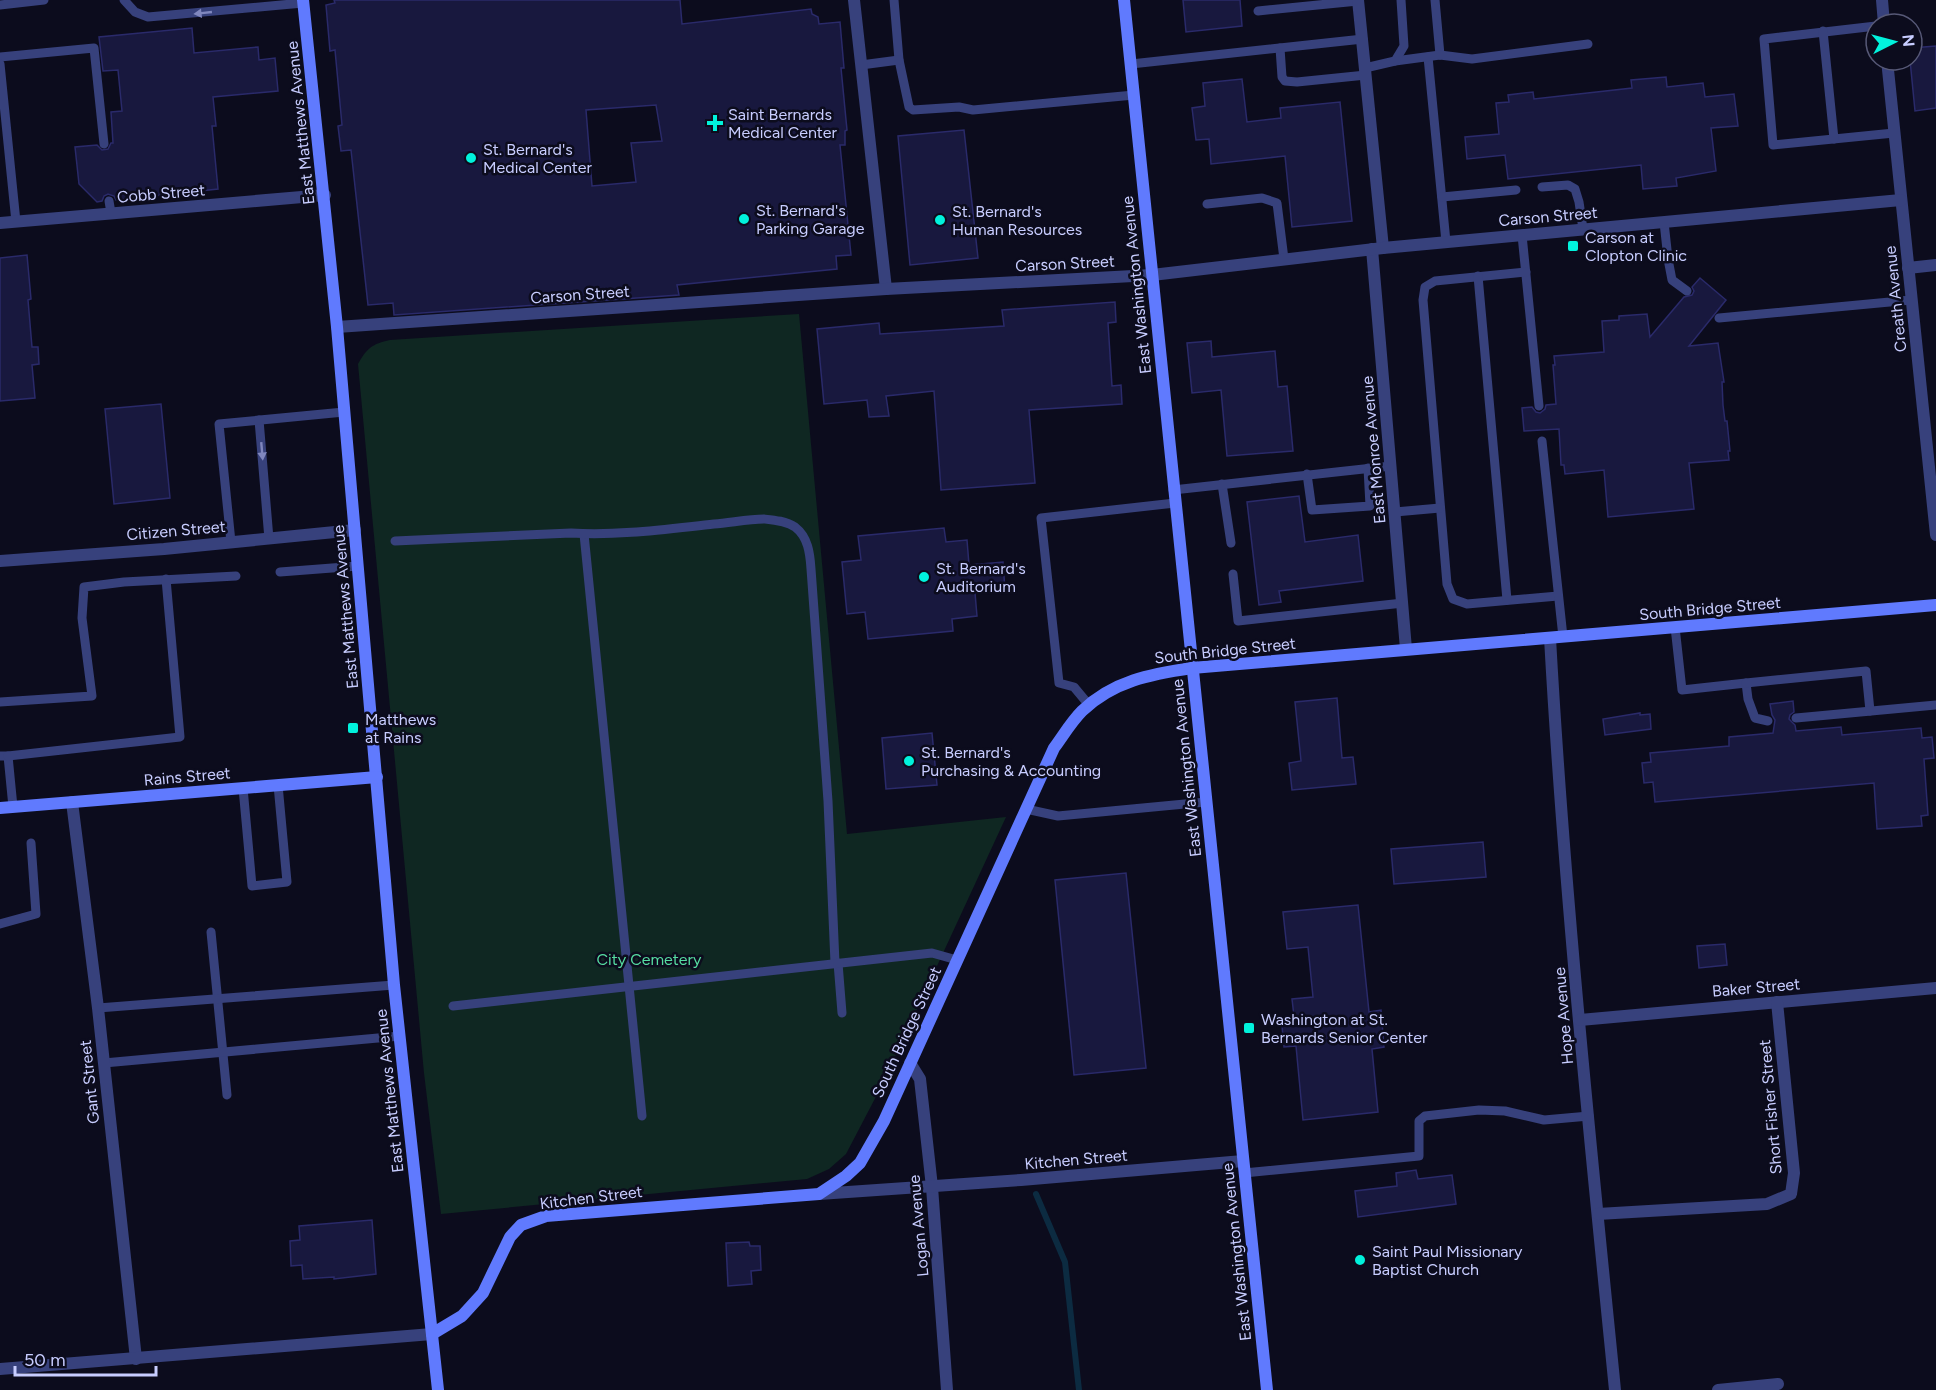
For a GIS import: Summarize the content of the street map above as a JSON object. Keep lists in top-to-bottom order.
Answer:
{
  "streets": {
    "street": [
      "East Matthews Avenue",
      "Cobb Street",
      "Carson Street",
      "East Washington Avenue",
      "Creath Avenue",
      "East Monroe Avenue",
      "Citizen Street",
      "South Bridge Street",
      "Rains Street",
      "Baker Street",
      "Hope Avenue",
      "Gant Street",
      "Short Fisher Street",
      "Kitchen Street",
      "Logan Avenue"
    ]
  },
  "crossings": [
    ["East Matthews Avenue", "Cobb Street"],
    ["East Matthews Avenue", "Carson Street"],
    ["East Matthews Avenue", "Citizen Street"],
    ["East Matthews Avenue", "Rains Street"],
    ["East Matthews Avenue", "Kitchen Street"],
    ["Carson Street", "East Washington Avenue"],
    ["Carson Street", "Creath Avenue"],
    ["Carson Street", "East Monroe Avenue"],
    ["East Washington Avenue", "South Bridge Street"],
    ["East Washington Avenue", "Kitchen Street"],
    ["East Monroe Avenue", "South Bridge Street"],
    ["South Bridge Street", "Hope Avenue"],
    ["South Bridge Street", "Kitchen Street"],
    ["South Bridge Street", "Logan Avenue"],
    ["Rains Street", "Gant Street"],
    ["Baker Street", "Hope Avenue"],
    ["Baker Street", "Short Fisher Street"],
    ["Hope Avenue", "Short Fisher Street"],
    ["Gant Street", "Kitchen Street"],
    ["Kitchen Street", "Logan Avenue"]
  ],
  "parks": ["City Cemetery"],
  "places": {
    "health": ["Saint Bernards Medical Center"],
    "other": [
      "St. Bernard's Medical Center",
      "St. Bernard's Parking Garage",
      "St. Bernard's Human Resources",
      "St. Bernard's Auditorium",
      "St. Bernard's Purchasing & Accounting",
      "Saint Paul Missionary Baptist Church"
    ],
    "transit": ["Carson at Clopton Clinic", "Matthews at Rains", "Washington at St. Bernards Senior Center"]
  },
  "scale_bar": "50 m",
  "north": "right"
}
